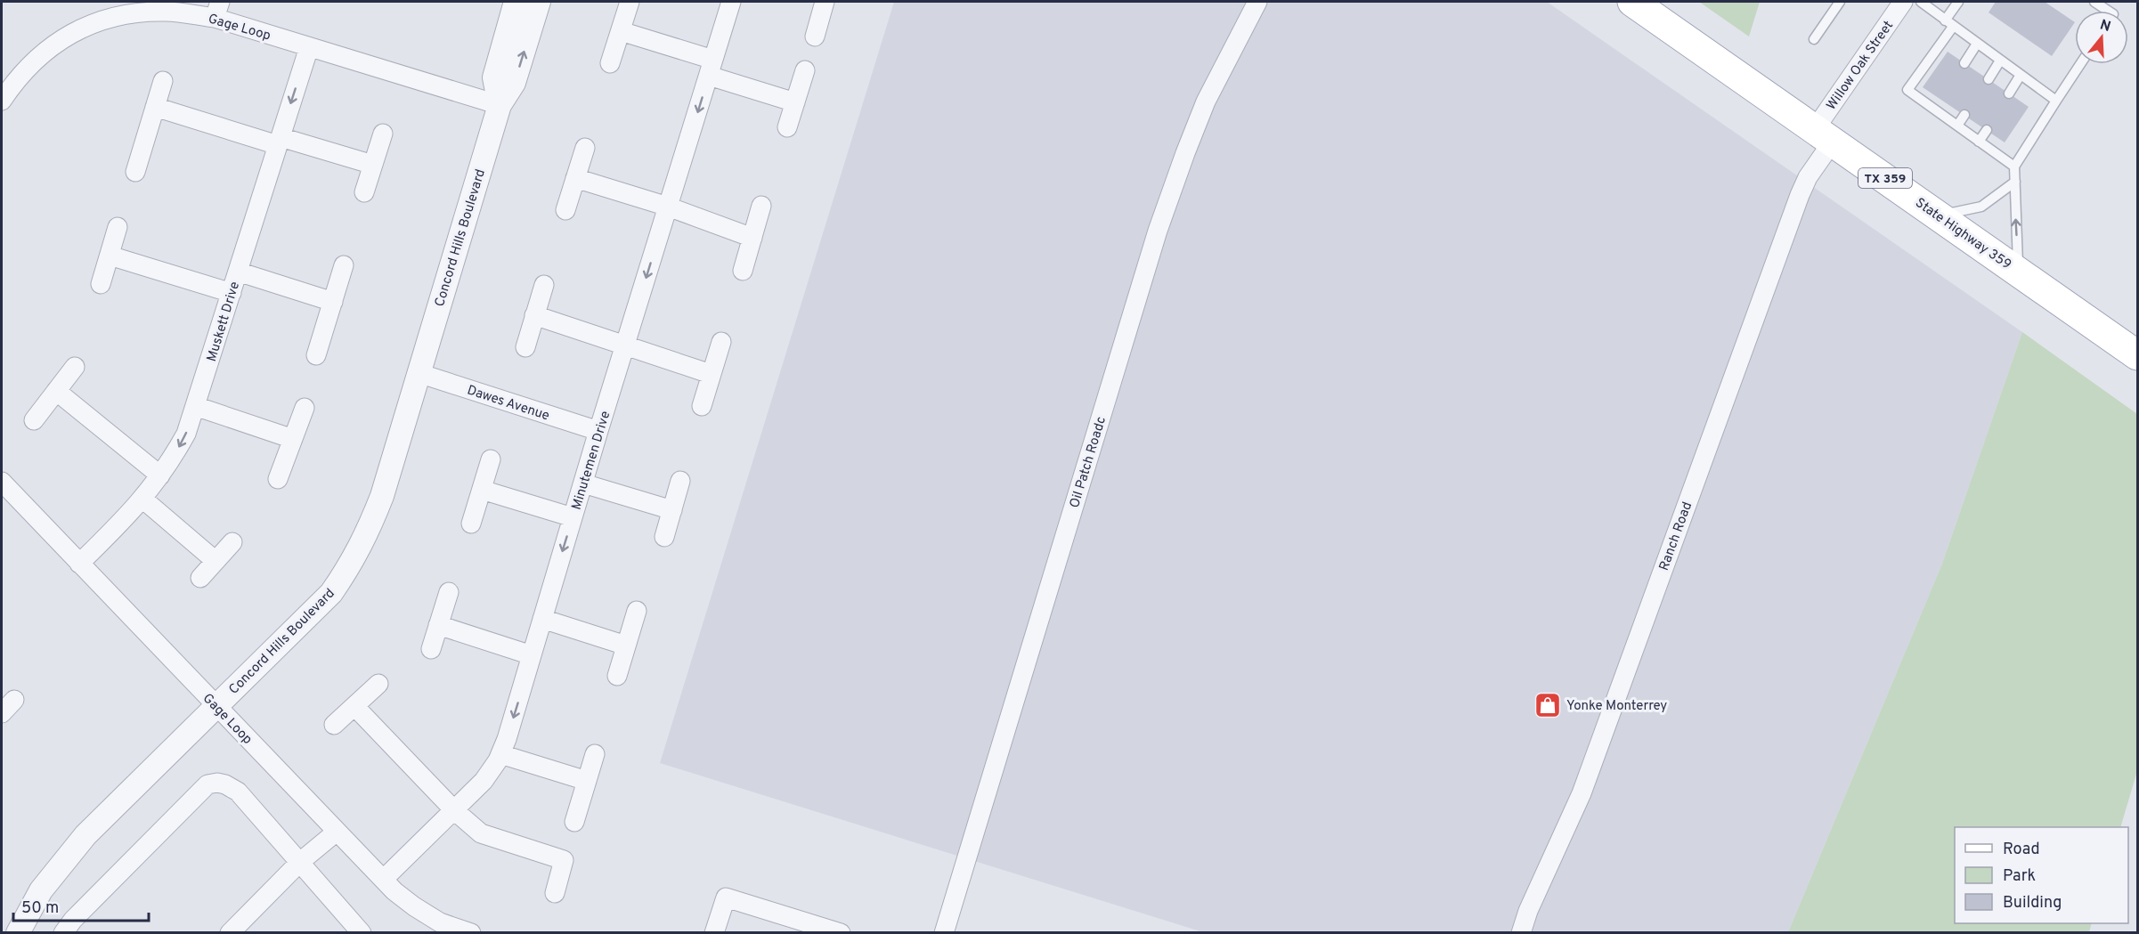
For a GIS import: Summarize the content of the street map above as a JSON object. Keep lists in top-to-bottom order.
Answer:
{
  "streets": {
    "main road": ["TX 359", "State Highway 359"],
    "street": [
      "Gage Loop",
      "Willow Oak Street",
      "Concord Hills Boulevard",
      "Muskett Drive",
      "Dawes Avenue",
      "Minutemen Drive",
      "Oil Patch Roadc",
      "Ranch Road"
    ]
  },
  "crossings": [
    ["Gage Loop", "Concord Hills Boulevard"],
    ["Gage Loop", "Muskett Drive"],
    ["Gage Loop", "Minutemen Drive"],
    ["Willow Oak Street", "State Highway 359"],
    ["Willow Oak Street", "Ranch Road"],
    ["State Highway 359", "Ranch Road"],
    ["Concord Hills Boulevard", "Dawes Avenue"],
    ["Dawes Avenue", "Minutemen Drive"]
  ],
  "places": {
    "shop": ["Yonke Monterrey"]
  },
  "legend": ["Road", "Park", "Building"],
  "scale_bar": "50 m",
  "north": "top"
}
